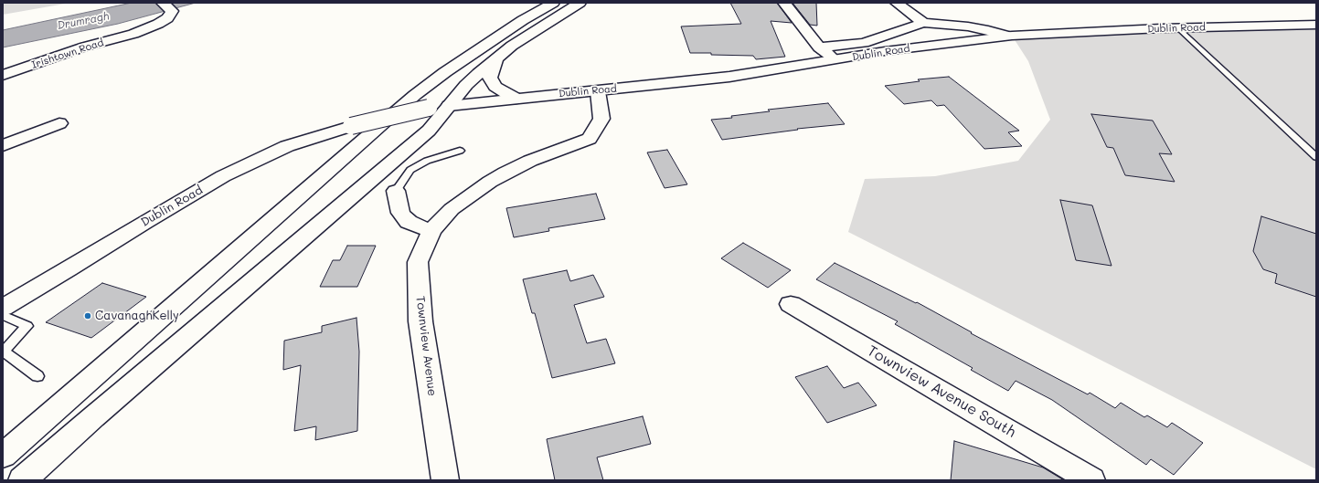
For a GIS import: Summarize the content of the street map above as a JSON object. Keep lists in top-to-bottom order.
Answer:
{
  "streets": {
    "main road": [
      "Dublin Road",
      "Irishtown Road",
      "Townview Avenue",
      "Townview Avenue South"
    ]
  },
  "crossings": [
    ["Dublin Road", "Townview Avenue"]
  ],
  "water": ["Drumragh"],
  "places": ["CavanaghKelly"]
}
